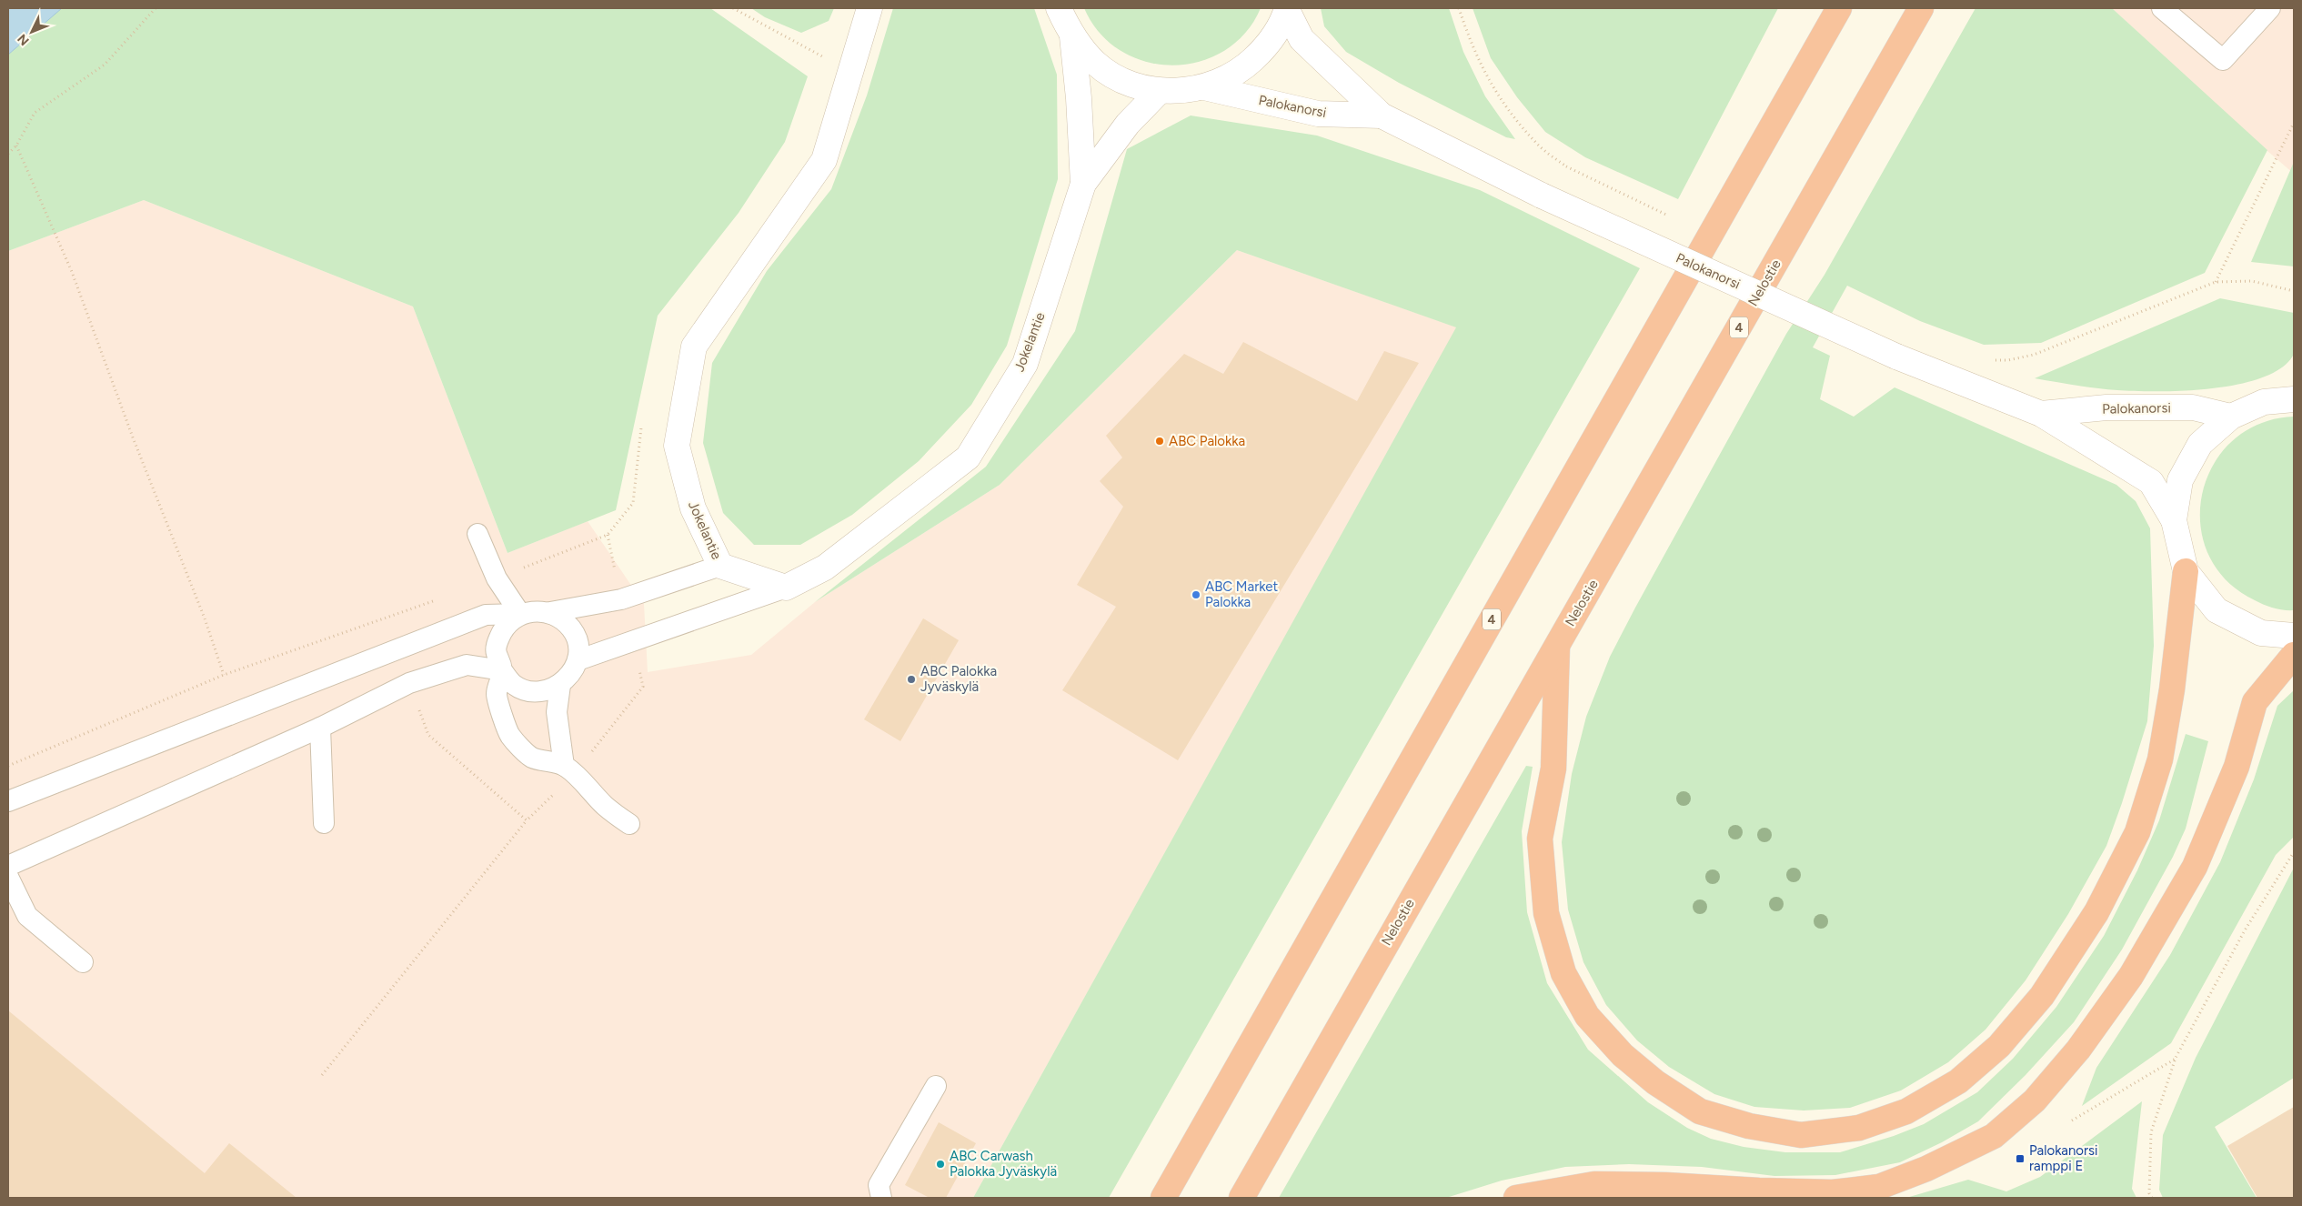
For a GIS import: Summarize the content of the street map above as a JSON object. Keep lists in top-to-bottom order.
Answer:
{
  "streets": {
    "highway": ["Nelostie", "4"],
    "main road": ["Palokanorsi", "Jokelantie"]
  },
  "places": {
    "other": [
      "ABC Palokka",
      "ABC Market Palokka",
      "ABC Palokka Jyväskylä",
      "ABC Carwash Palokka Jyväskylä"
    ],
    "transit": ["Palokanorsi ramppi E"]
  },
  "north": "bottom left"
}
